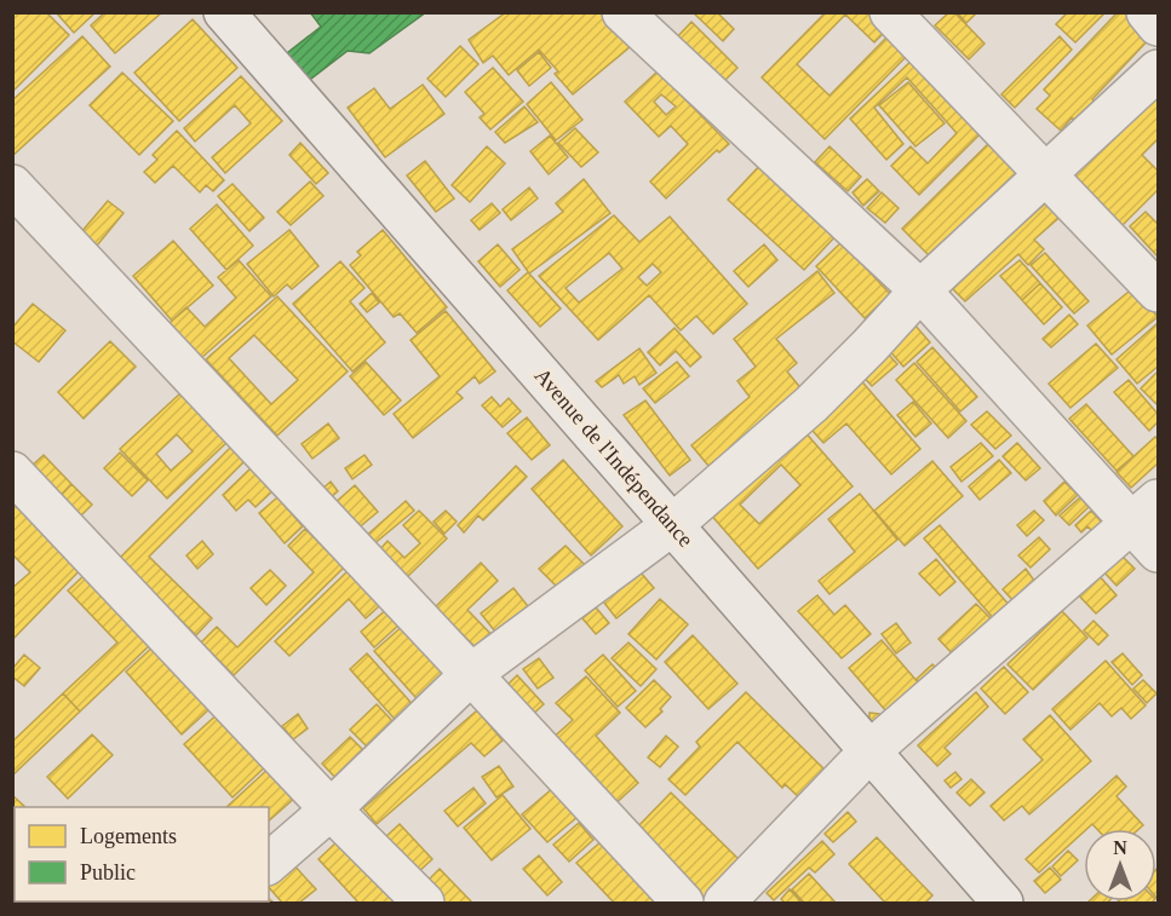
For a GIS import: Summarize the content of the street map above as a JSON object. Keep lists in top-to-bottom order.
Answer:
{
  "streets": {
    "street": ["Avenue de l'Indépendance"]
  },
  "legend": ["Logements", "Public"],
  "north": "top"
}
